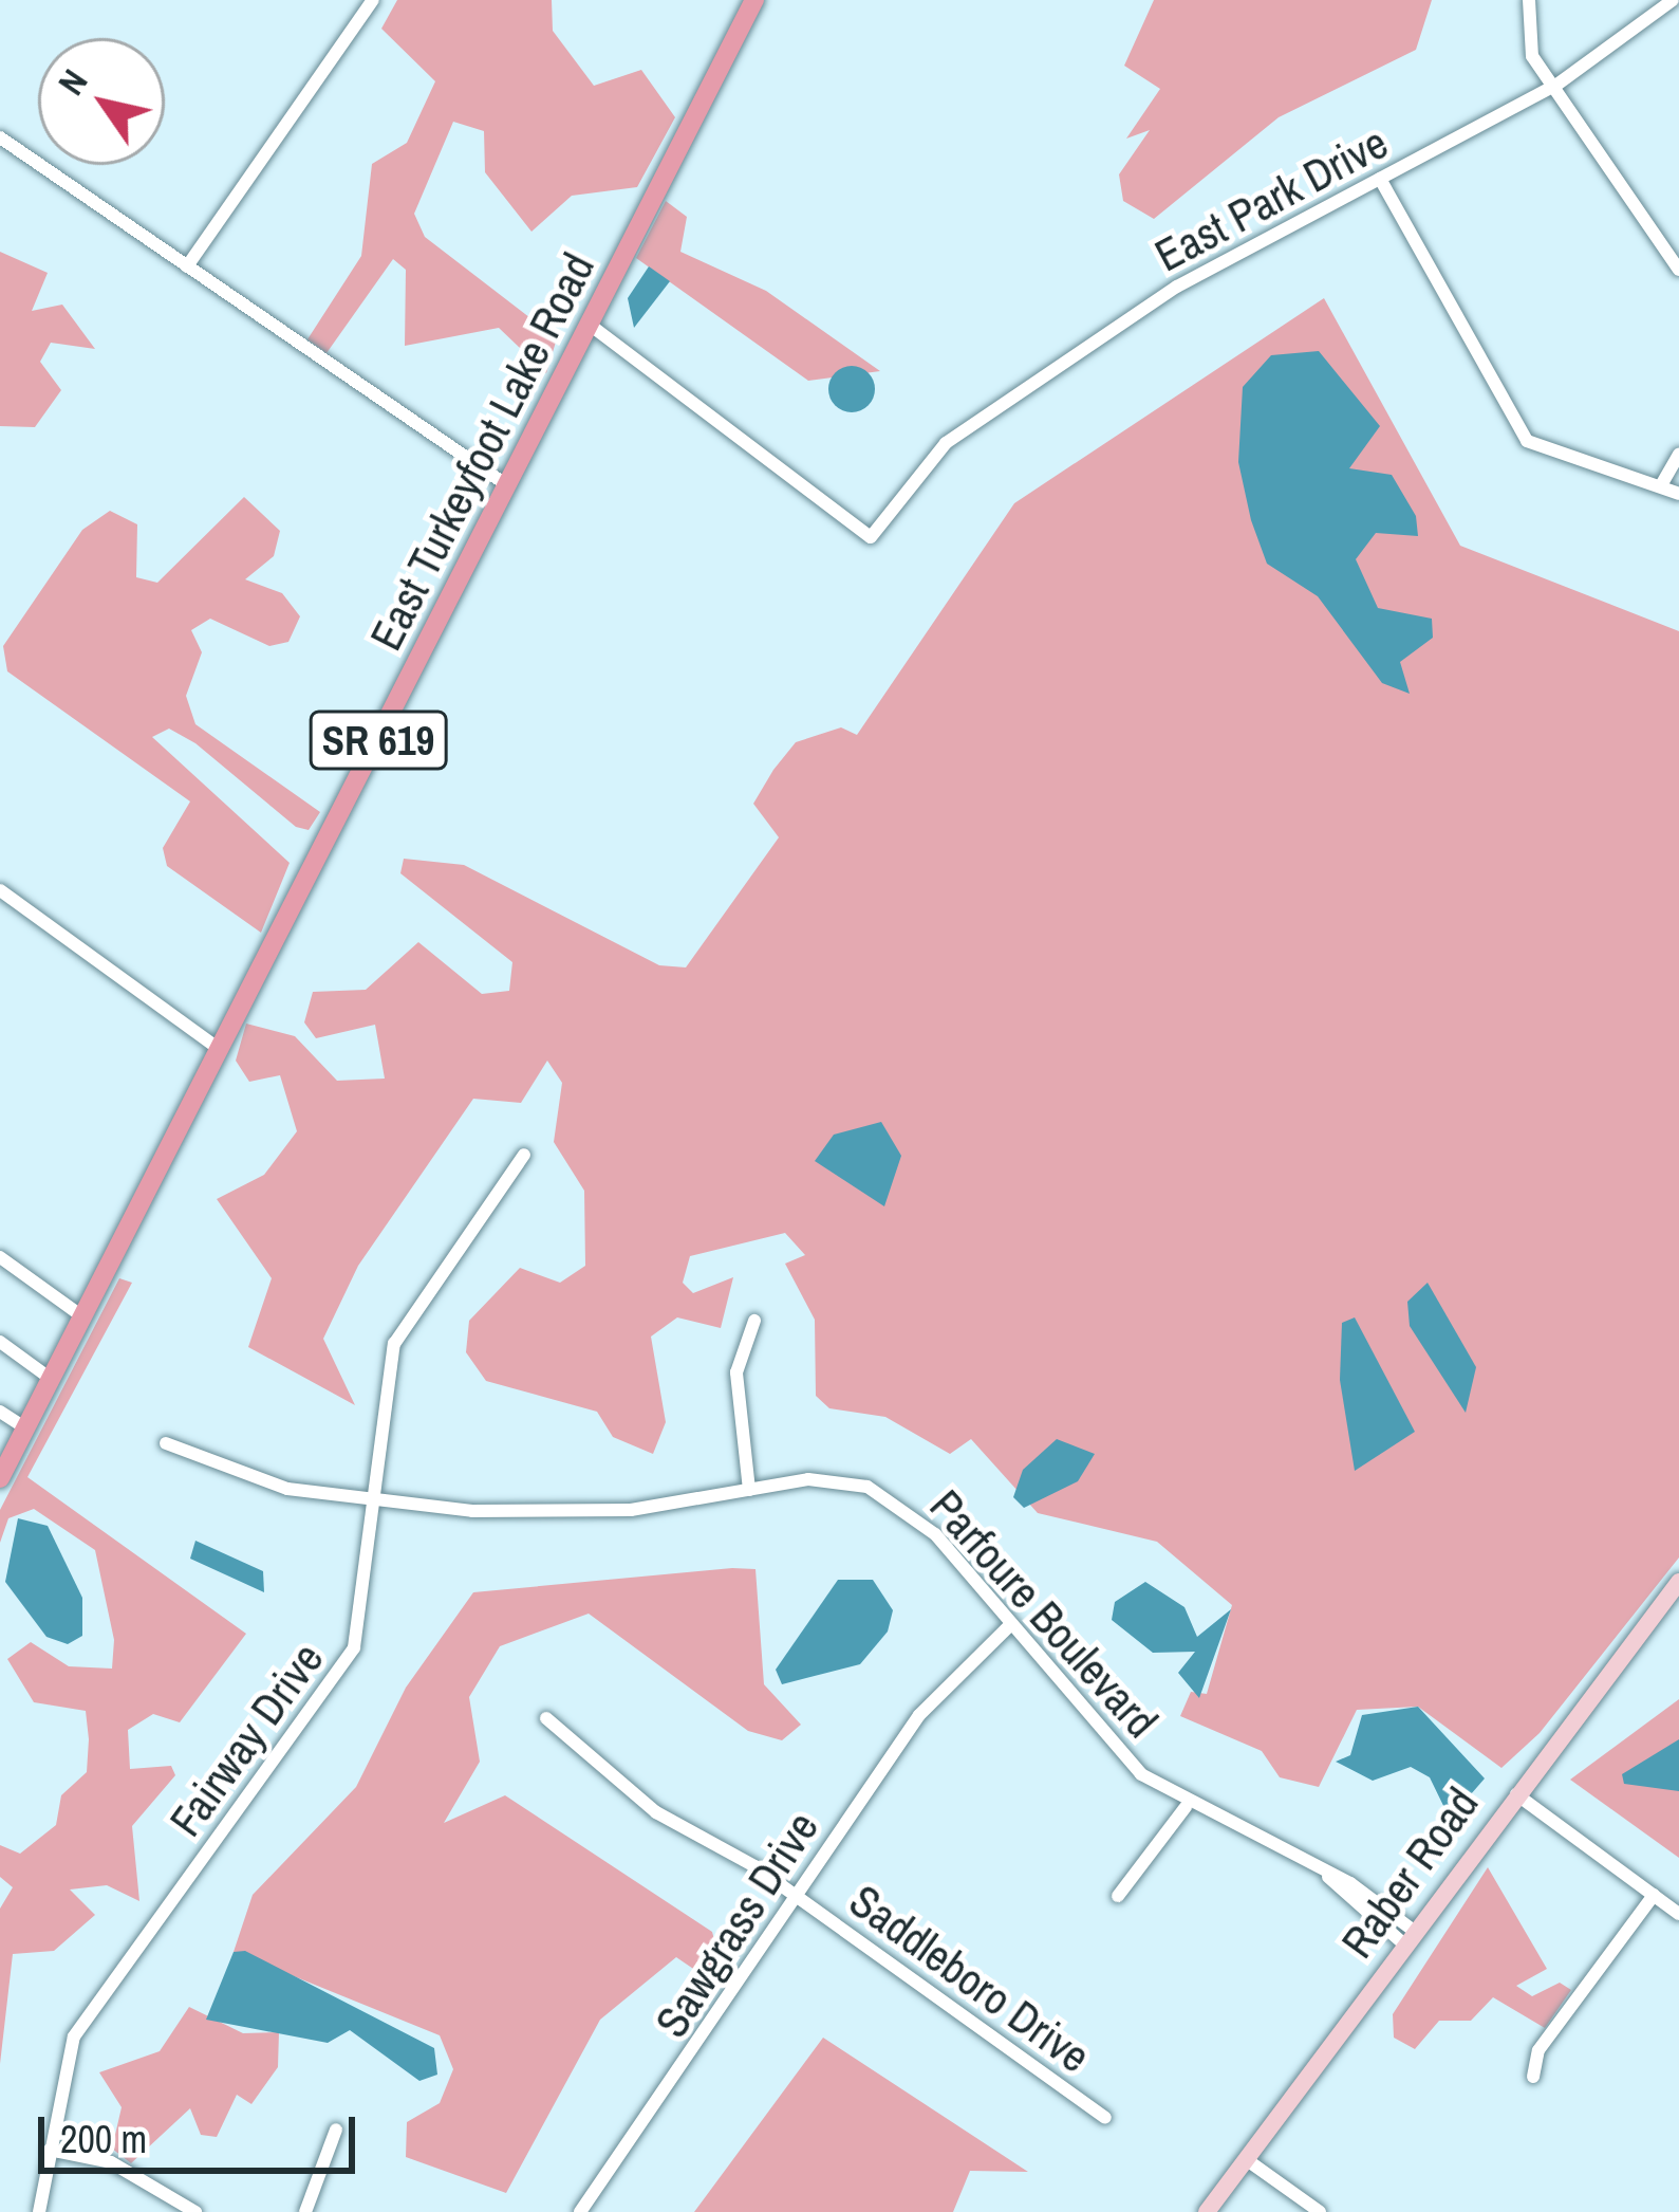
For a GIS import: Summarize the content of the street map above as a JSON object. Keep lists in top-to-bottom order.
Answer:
{
  "streets": {
    "main road": ["East Turkeyfoot Lake Road", "SR 619"],
    "street": [
      "East Park Drive",
      "Parfoure Boulevard",
      "Fairway Drive",
      "Raber Road",
      "Sawgrass Drive",
      "Saddleboro Drive"
    ]
  },
  "crossings": [
    ["East Park Drive", "East Turkeyfoot Lake Road"],
    ["Parfoure Boulevard", "Fairway Drive"],
    ["Parfoure Boulevard", "Raber Road"],
    ["Parfoure Boulevard", "Sawgrass Drive"],
    ["Sawgrass Drive", "Saddleboro Drive"]
  ],
  "scale_bar": "200 m",
  "north": "top left"
}
